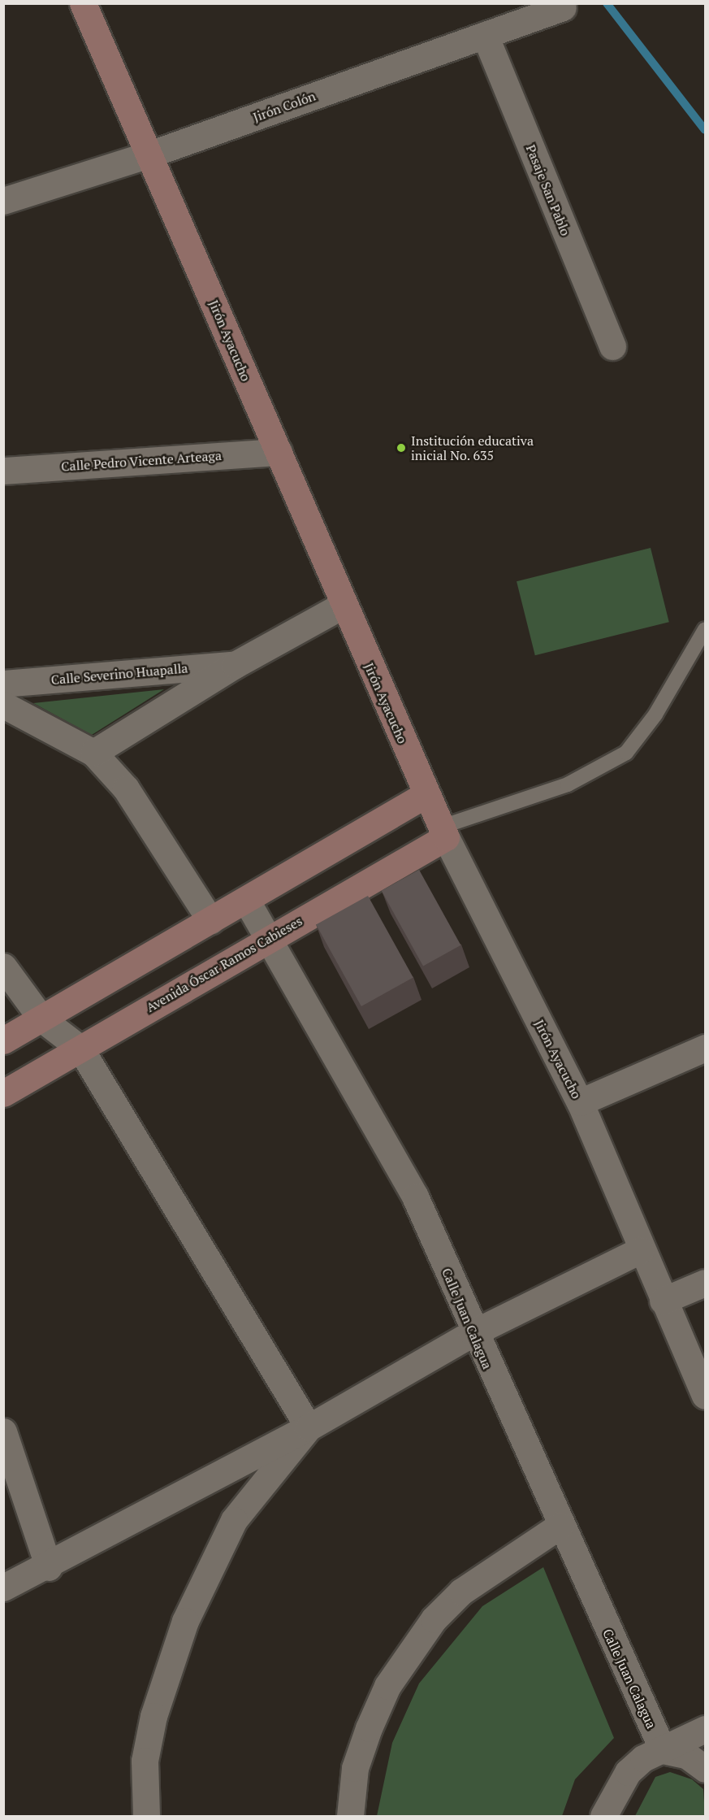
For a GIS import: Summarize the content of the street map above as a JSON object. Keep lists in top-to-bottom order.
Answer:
{
  "streets": {
    "street": [
      "Jirón Colón",
      "Pasaje San Pablo",
      "Jirón Ayacucho",
      "Calle Pedro Vicente Arteaga",
      "Calle Severino Huapalla",
      "Avenida Óscar Ramos Cabieses",
      "Calle Juan Calagua"
    ]
  },
  "crossings": [
    ["Jirón Colón", "Pasaje San Pablo"],
    ["Jirón Colón", "Jirón Ayacucho"],
    ["Jirón Ayacucho", "Calle Pedro Vicente Arteaga"],
    ["Jirón Ayacucho", "Avenida Óscar Ramos Cabieses"],
    ["Avenida Óscar Ramos Cabieses", "Calle Juan Calagua"]
  ],
  "places": ["Institución educativa inicial No. 635"]
}
